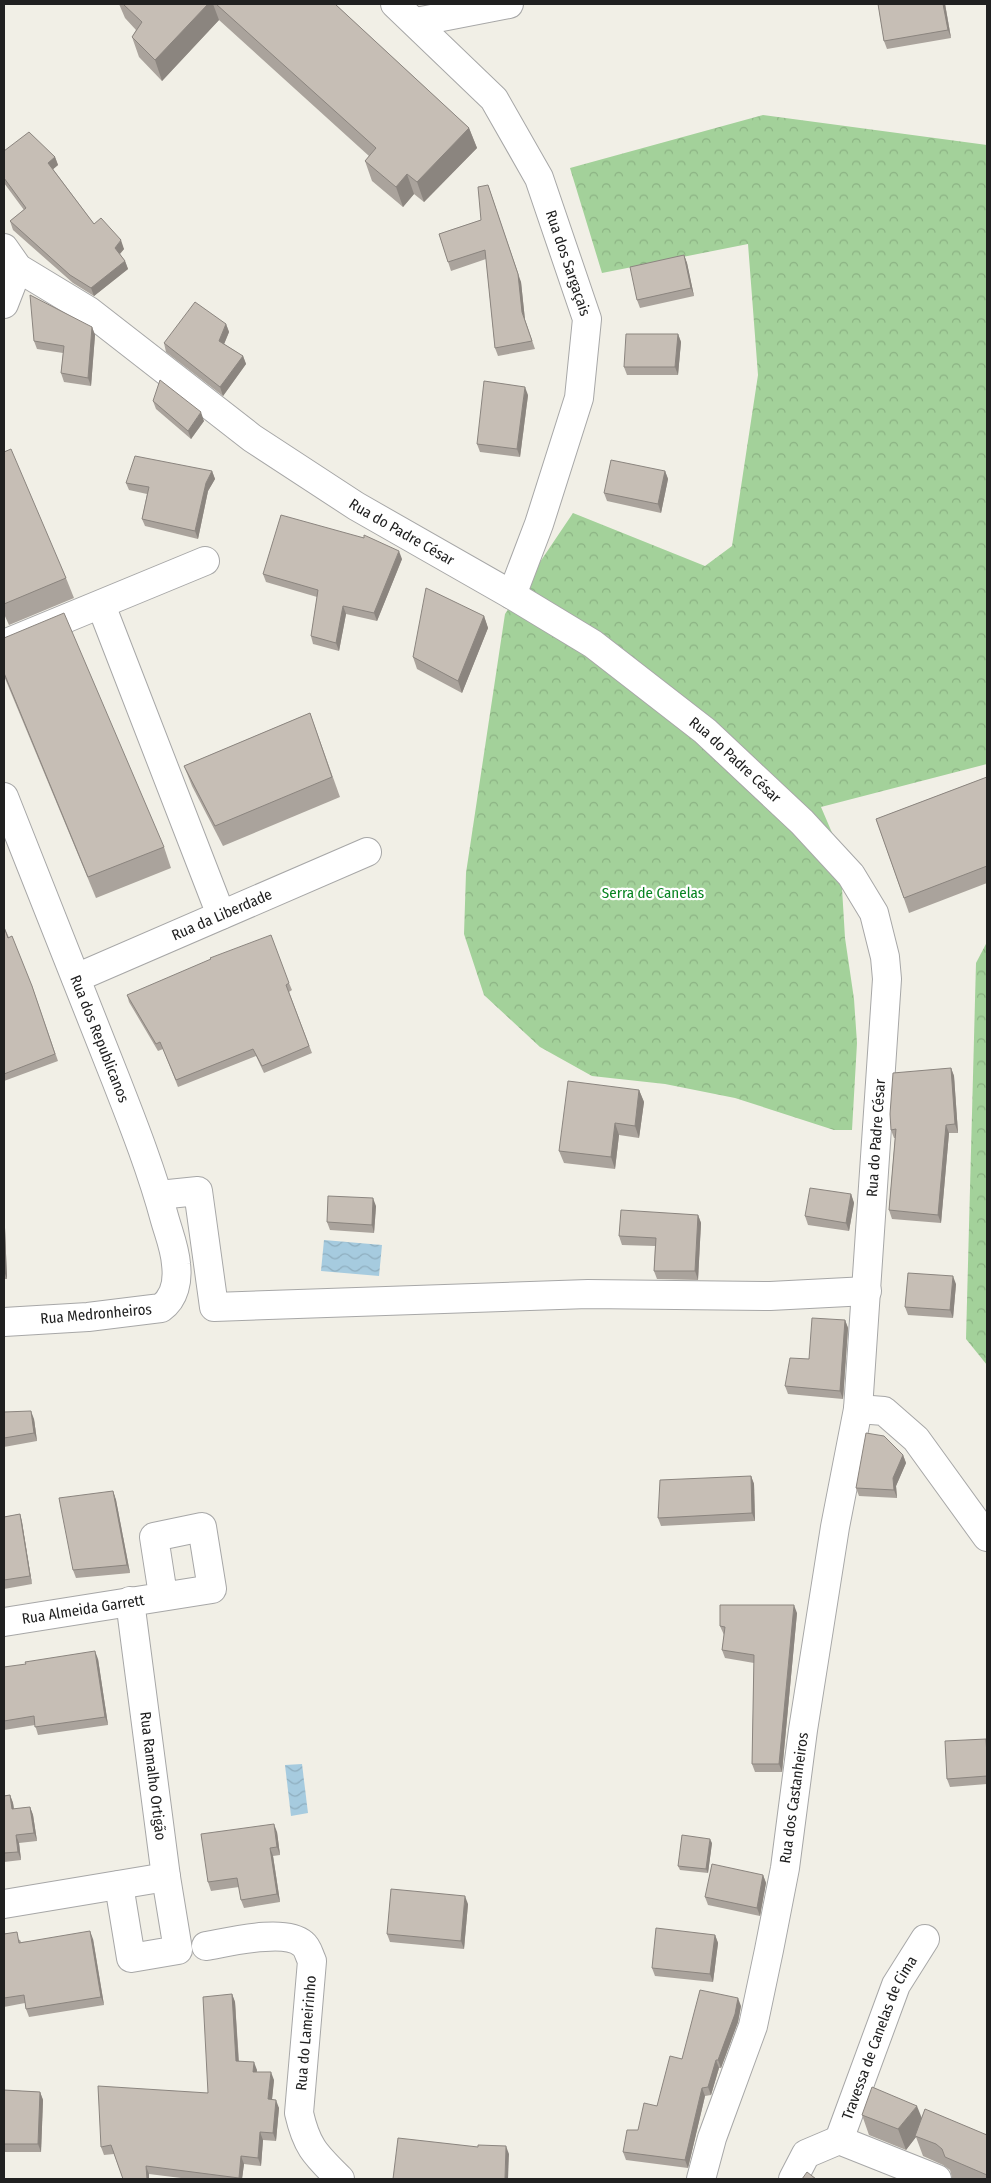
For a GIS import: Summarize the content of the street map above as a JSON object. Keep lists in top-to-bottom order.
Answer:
{
  "streets": {
    "street": [
      "Rua dos Sargaçais",
      "Rua do Padre César",
      "Rua da Liberdade",
      "Rua dos Republicanos",
      "Rua Medronheiros",
      "Rua Almeida Garrett",
      "Rua Ramalho Ortigão",
      "Rua dos Castanheiros",
      "Rua do Lameirinho",
      "Travessa de Canelas de Cima"
    ]
  },
  "crossings": [
    ["Rua dos Sargaçais", "Rua do Padre César"],
    ["Rua do Padre César", "Rua dos Castanheiros"],
    ["Rua da Liberdade", "Rua dos Republicanos"],
    ["Rua dos Republicanos", "Rua Medronheiros"],
    ["Rua Almeida Garrett", "Rua Ramalho Ortigão"]
  ],
  "parks": ["Serra de Canelas"]
}
